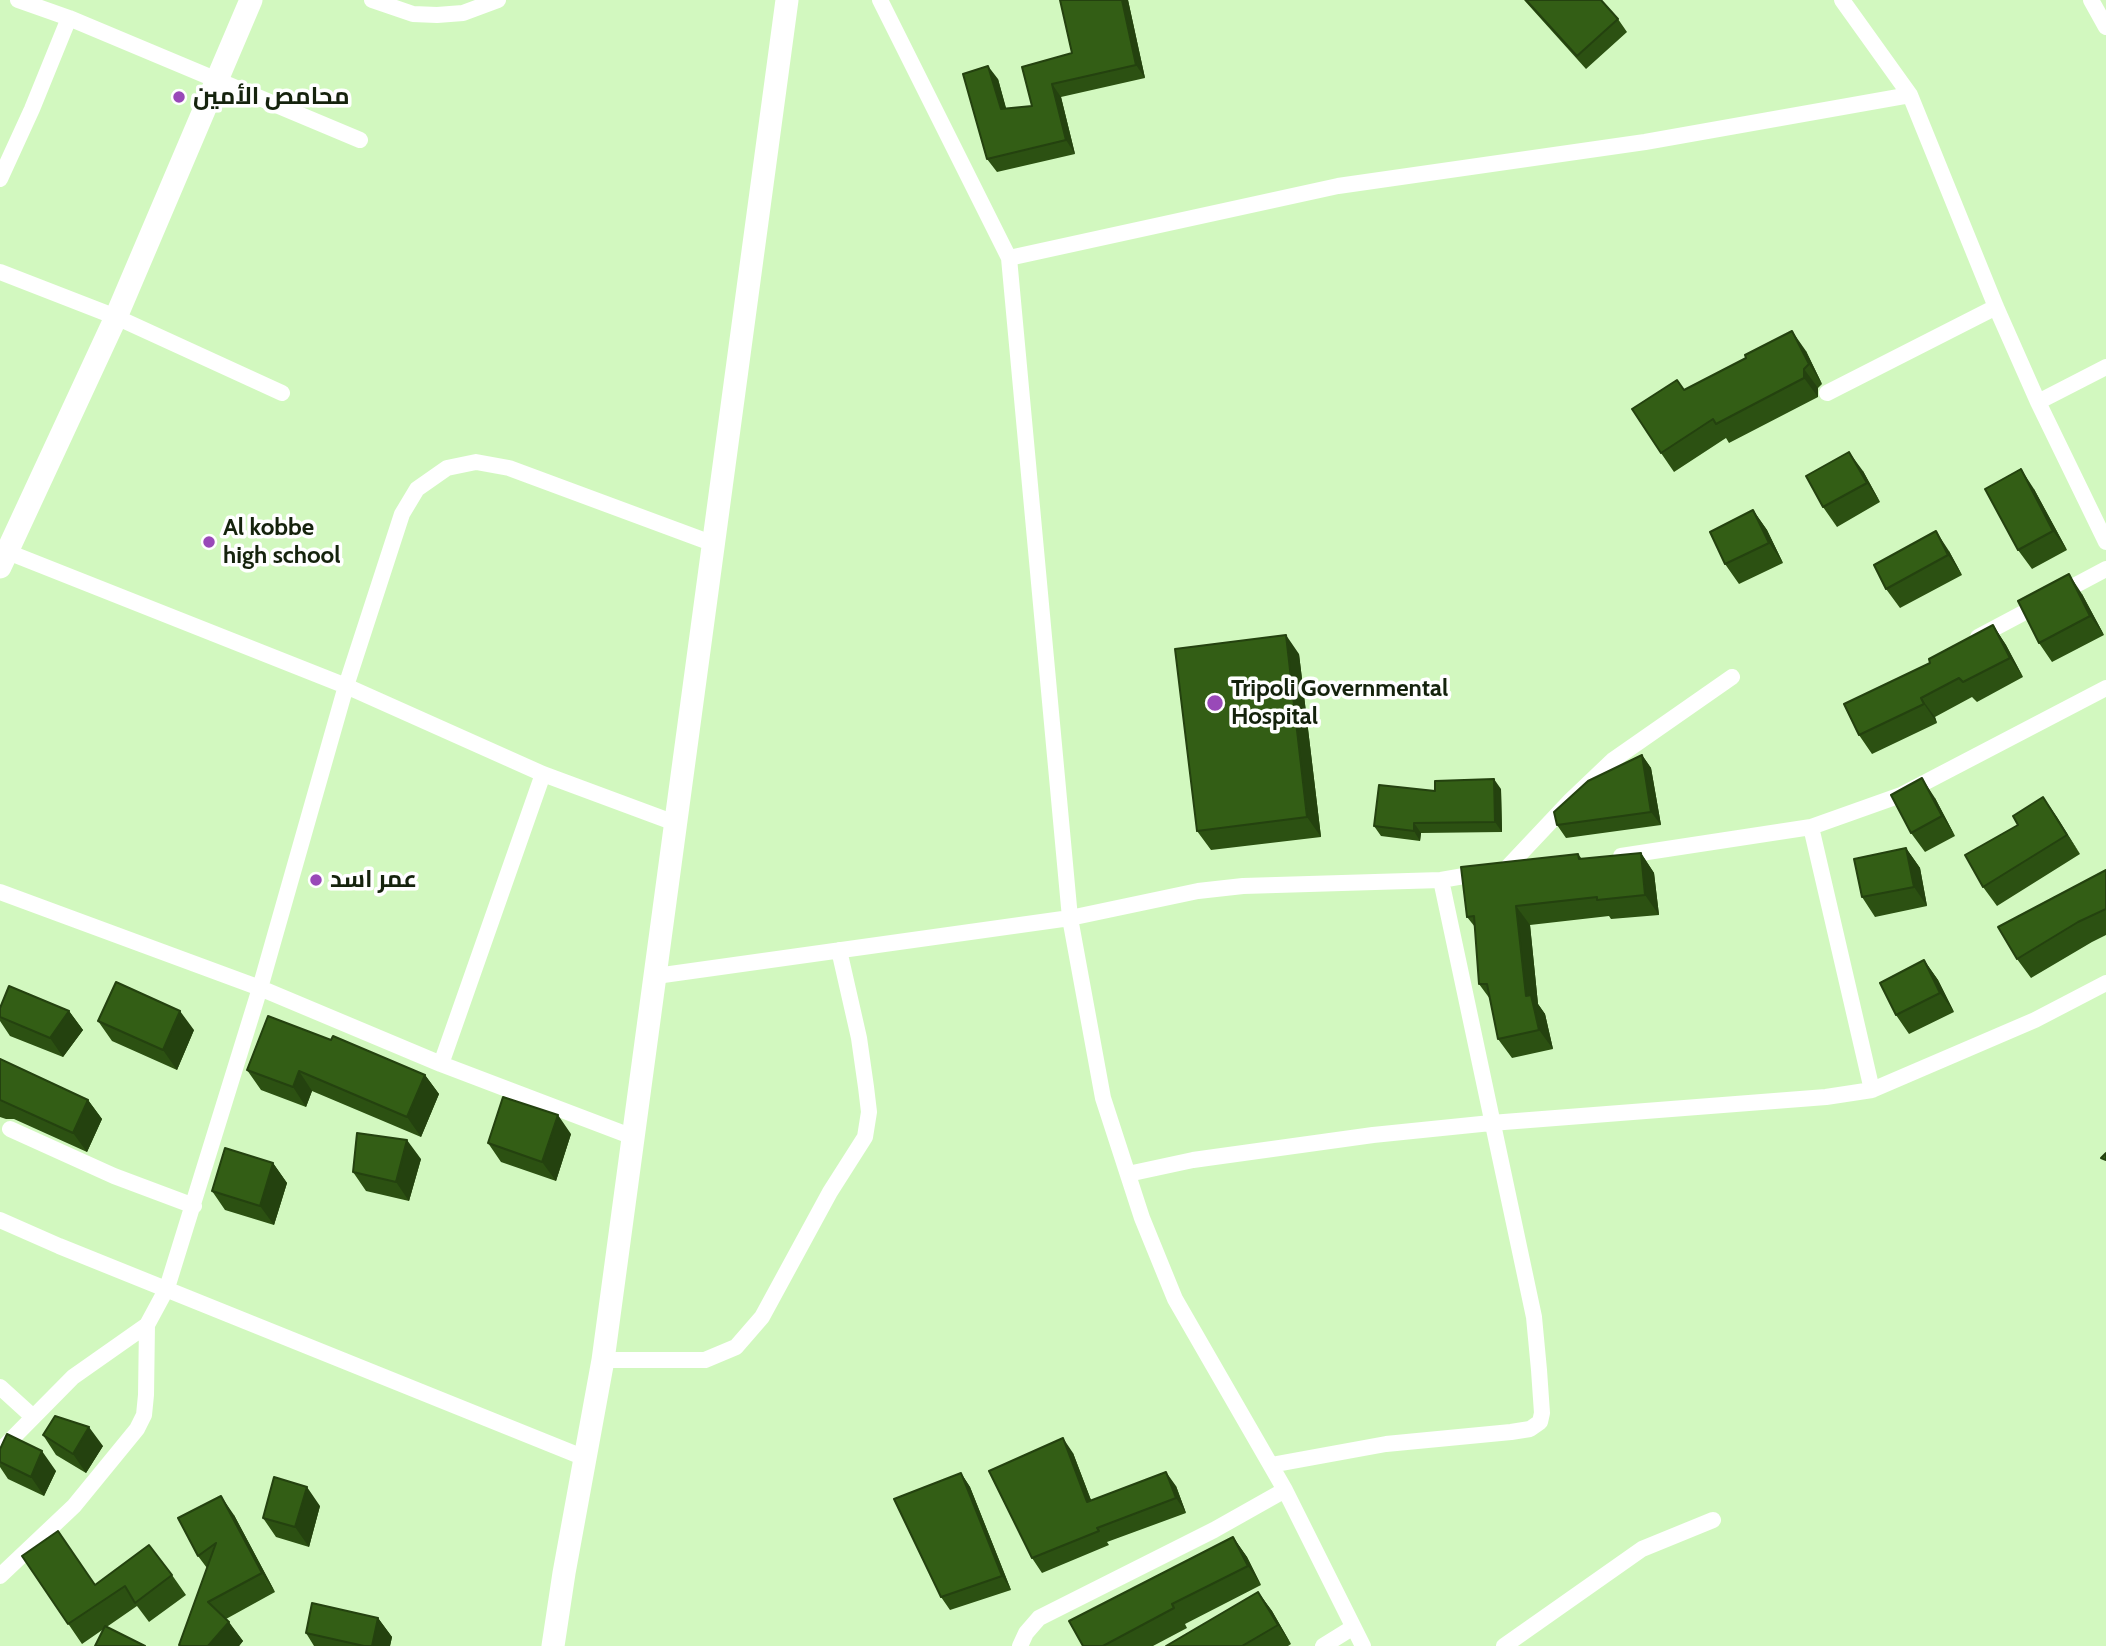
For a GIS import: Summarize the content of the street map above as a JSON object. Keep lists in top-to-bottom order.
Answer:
{
  "places": [
    "محامص الأمين",
    "Al kobbe high school",
    "Tripoli Governmental Hospital",
    "عمر اسد"
  ]
}
